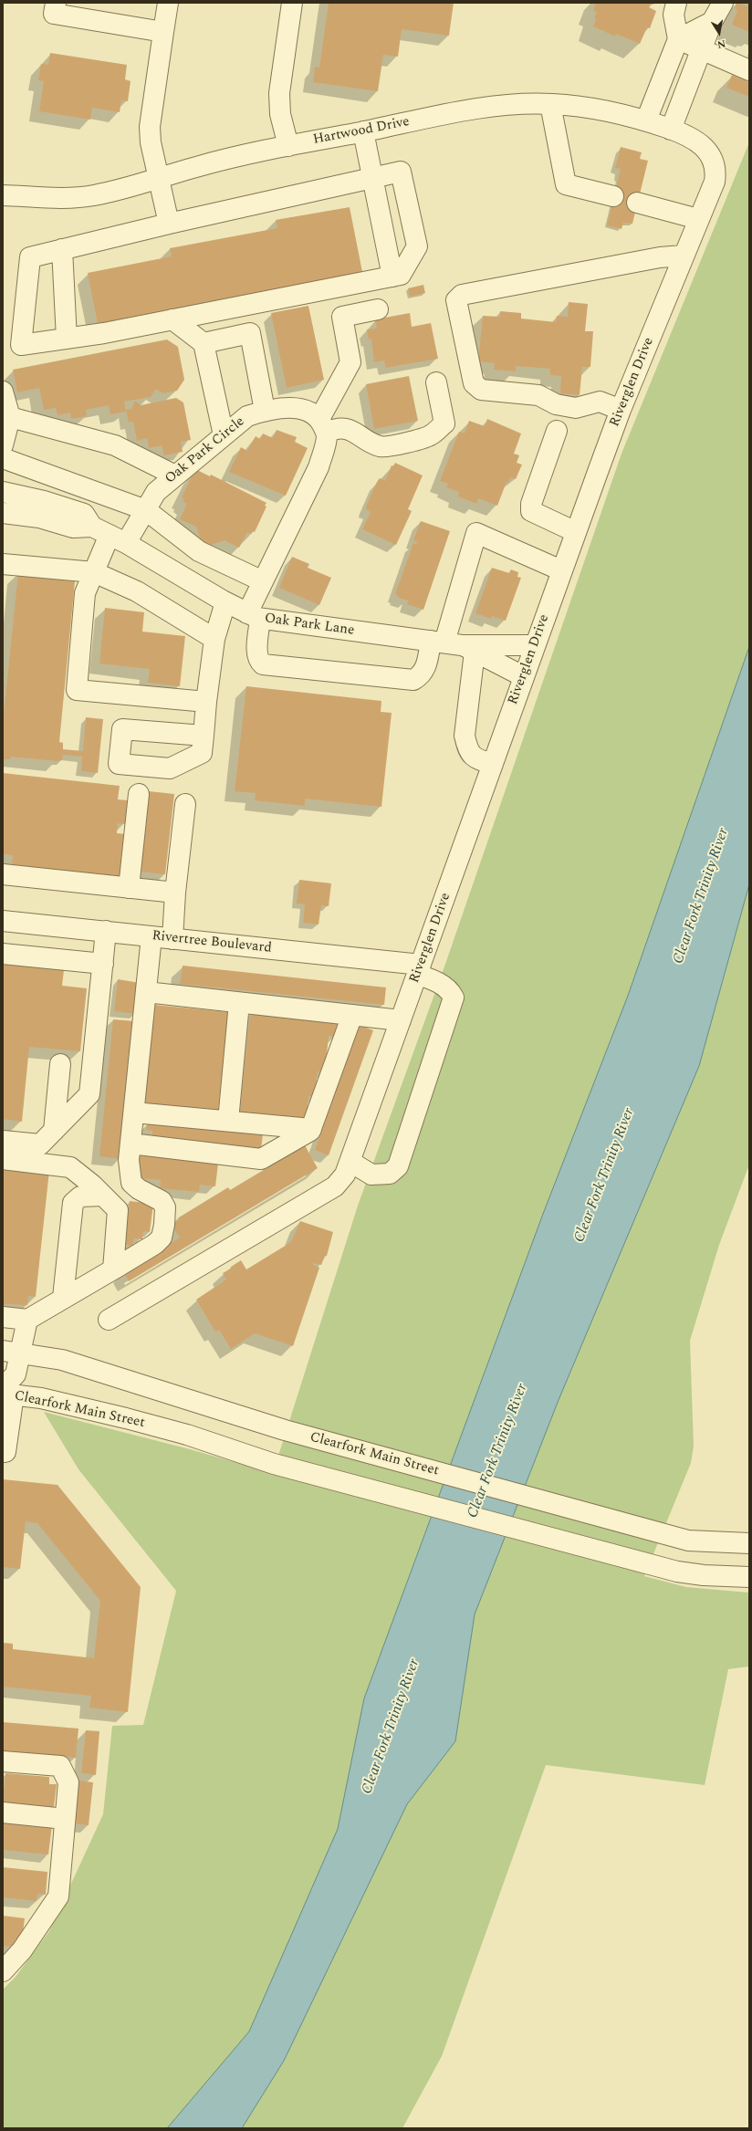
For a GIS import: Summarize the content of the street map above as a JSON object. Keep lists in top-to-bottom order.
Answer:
{
  "streets": {
    "street": [
      "Hartwood Drive",
      "Riverglen Drive",
      "Oak Park Circle",
      "Oak Park Lane",
      "Rivertree Boulevard",
      "Clearfork Main Street"
    ]
  },
  "crossings": [
    ["Hartwood Drive", "Riverglen Drive"],
    ["Riverglen Drive", "Oak Park Lane"],
    ["Riverglen Drive", "Rivertree Boulevard"],
    ["Oak Park Circle", "Oak Park Lane"]
  ],
  "water": ["Clear Fork Trinity River"],
  "north": "bottom"
}
